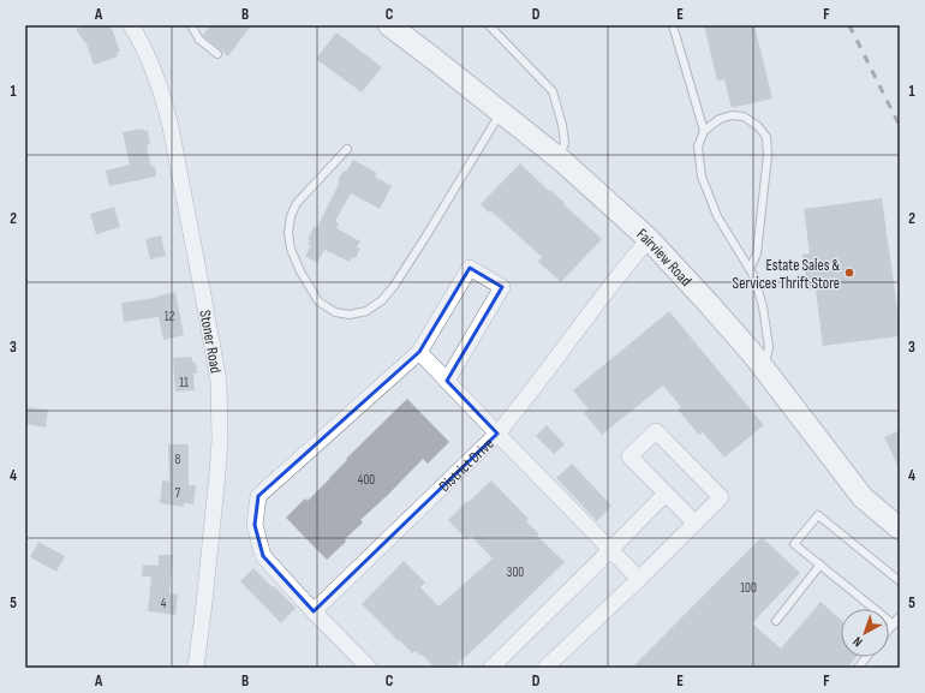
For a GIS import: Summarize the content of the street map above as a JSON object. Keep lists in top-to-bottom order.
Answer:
{
  "streets": {
    "main road": ["Fairview Road"],
    "street": ["Stoner Road", "District Drive"]
  },
  "crossings": [
    ["Fairview Road", "District Drive"]
  ],
  "places": ["Estate Sales & Services Thrift Store"],
  "house_numbers": [
    "12",
    "11",
    "8",
    "400",
    "7",
    "300",
    "100",
    "4"
  ],
  "north": "bottom left",
  "grid": {
    "columns": [
      "A",
      "B",
      "C",
      "D",
      "E",
      "F"
    ],
    "rows": [
      "1",
      "2",
      "3",
      "4",
      "5"
    ]
  }
}
